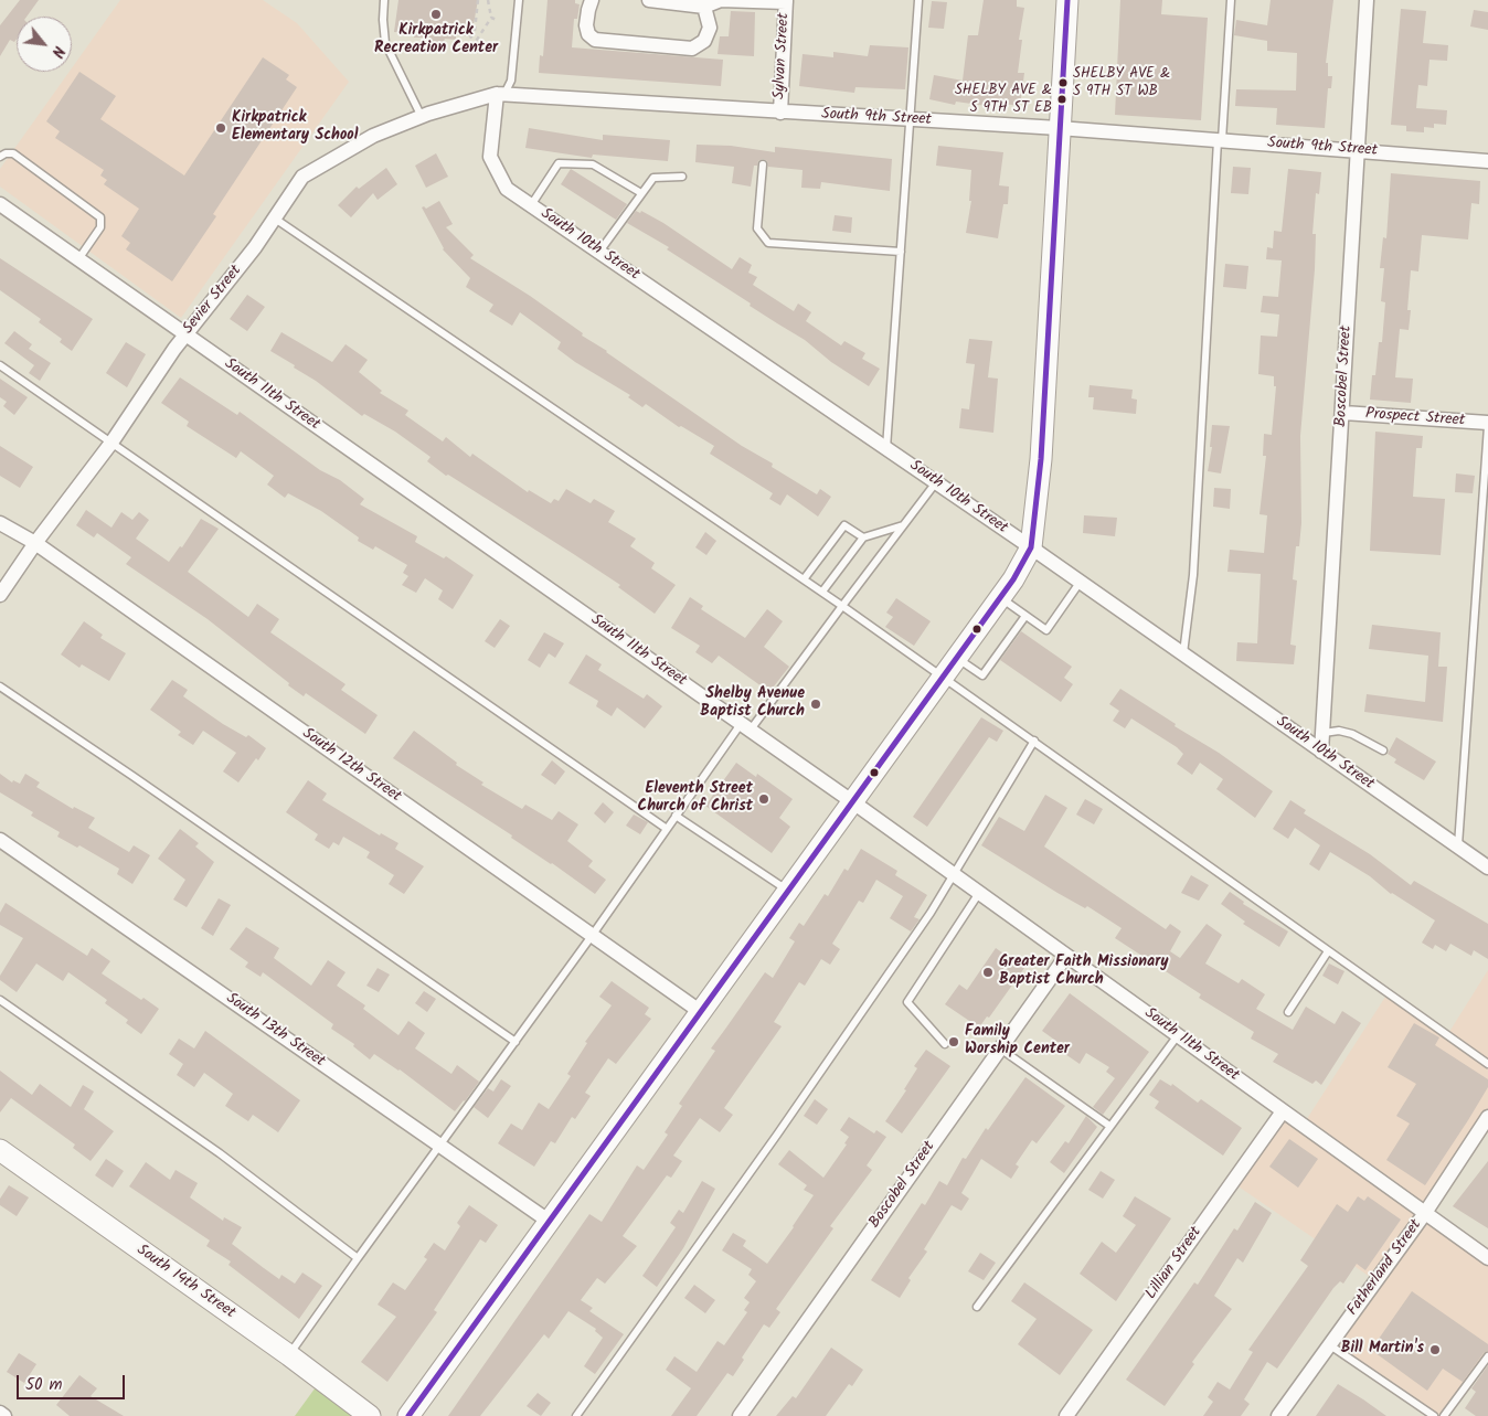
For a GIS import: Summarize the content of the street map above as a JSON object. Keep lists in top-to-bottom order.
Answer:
{
  "streets": {
    "street": [
      "Sylvan Street",
      "South 9th Street",
      "South 10th Street",
      "Sevier Street",
      "Boscobel Street",
      "South 11th Street",
      "Prospect Street",
      "South 12th Street",
      "South 13th Street",
      "Lillian Street",
      "Fatherland Street",
      "South 14th Street"
    ]
  },
  "crossings": [
    ["Sylvan Street", "South 9th Street"],
    ["South 9th Street", "South 10th Street"],
    ["South 9th Street", "Sevier Street"],
    ["South 9th Street", "Boscobel Street"],
    ["South 10th Street", "Sevier Street"],
    ["South 10th Street", "Boscobel Street"],
    ["Sevier Street", "South 11th Street"],
    ["Sevier Street", "South 12th Street"],
    ["Boscobel Street", "South 11th Street"],
    ["Boscobel Street", "Prospect Street"],
    ["South 11th Street", "Lillian Street"],
    ["South 11th Street", "Fatherland Street"]
  ],
  "places": [
    "Kirkpatrick Recreation Center",
    "SHELBY AVE & S 9TH ST WB",
    "SHELBY AVE & S 9TH ST EB",
    "Kirkpatrick Elementary School",
    "Shelby Avenue Baptist Church",
    "Eleventh Street Church of Christ",
    "Greater Faith Missionary Baptist Church",
    "Family Worship Center",
    "Bill Martin's"
  ],
  "scale_bar": "50 m",
  "north": "bottom right"
}
